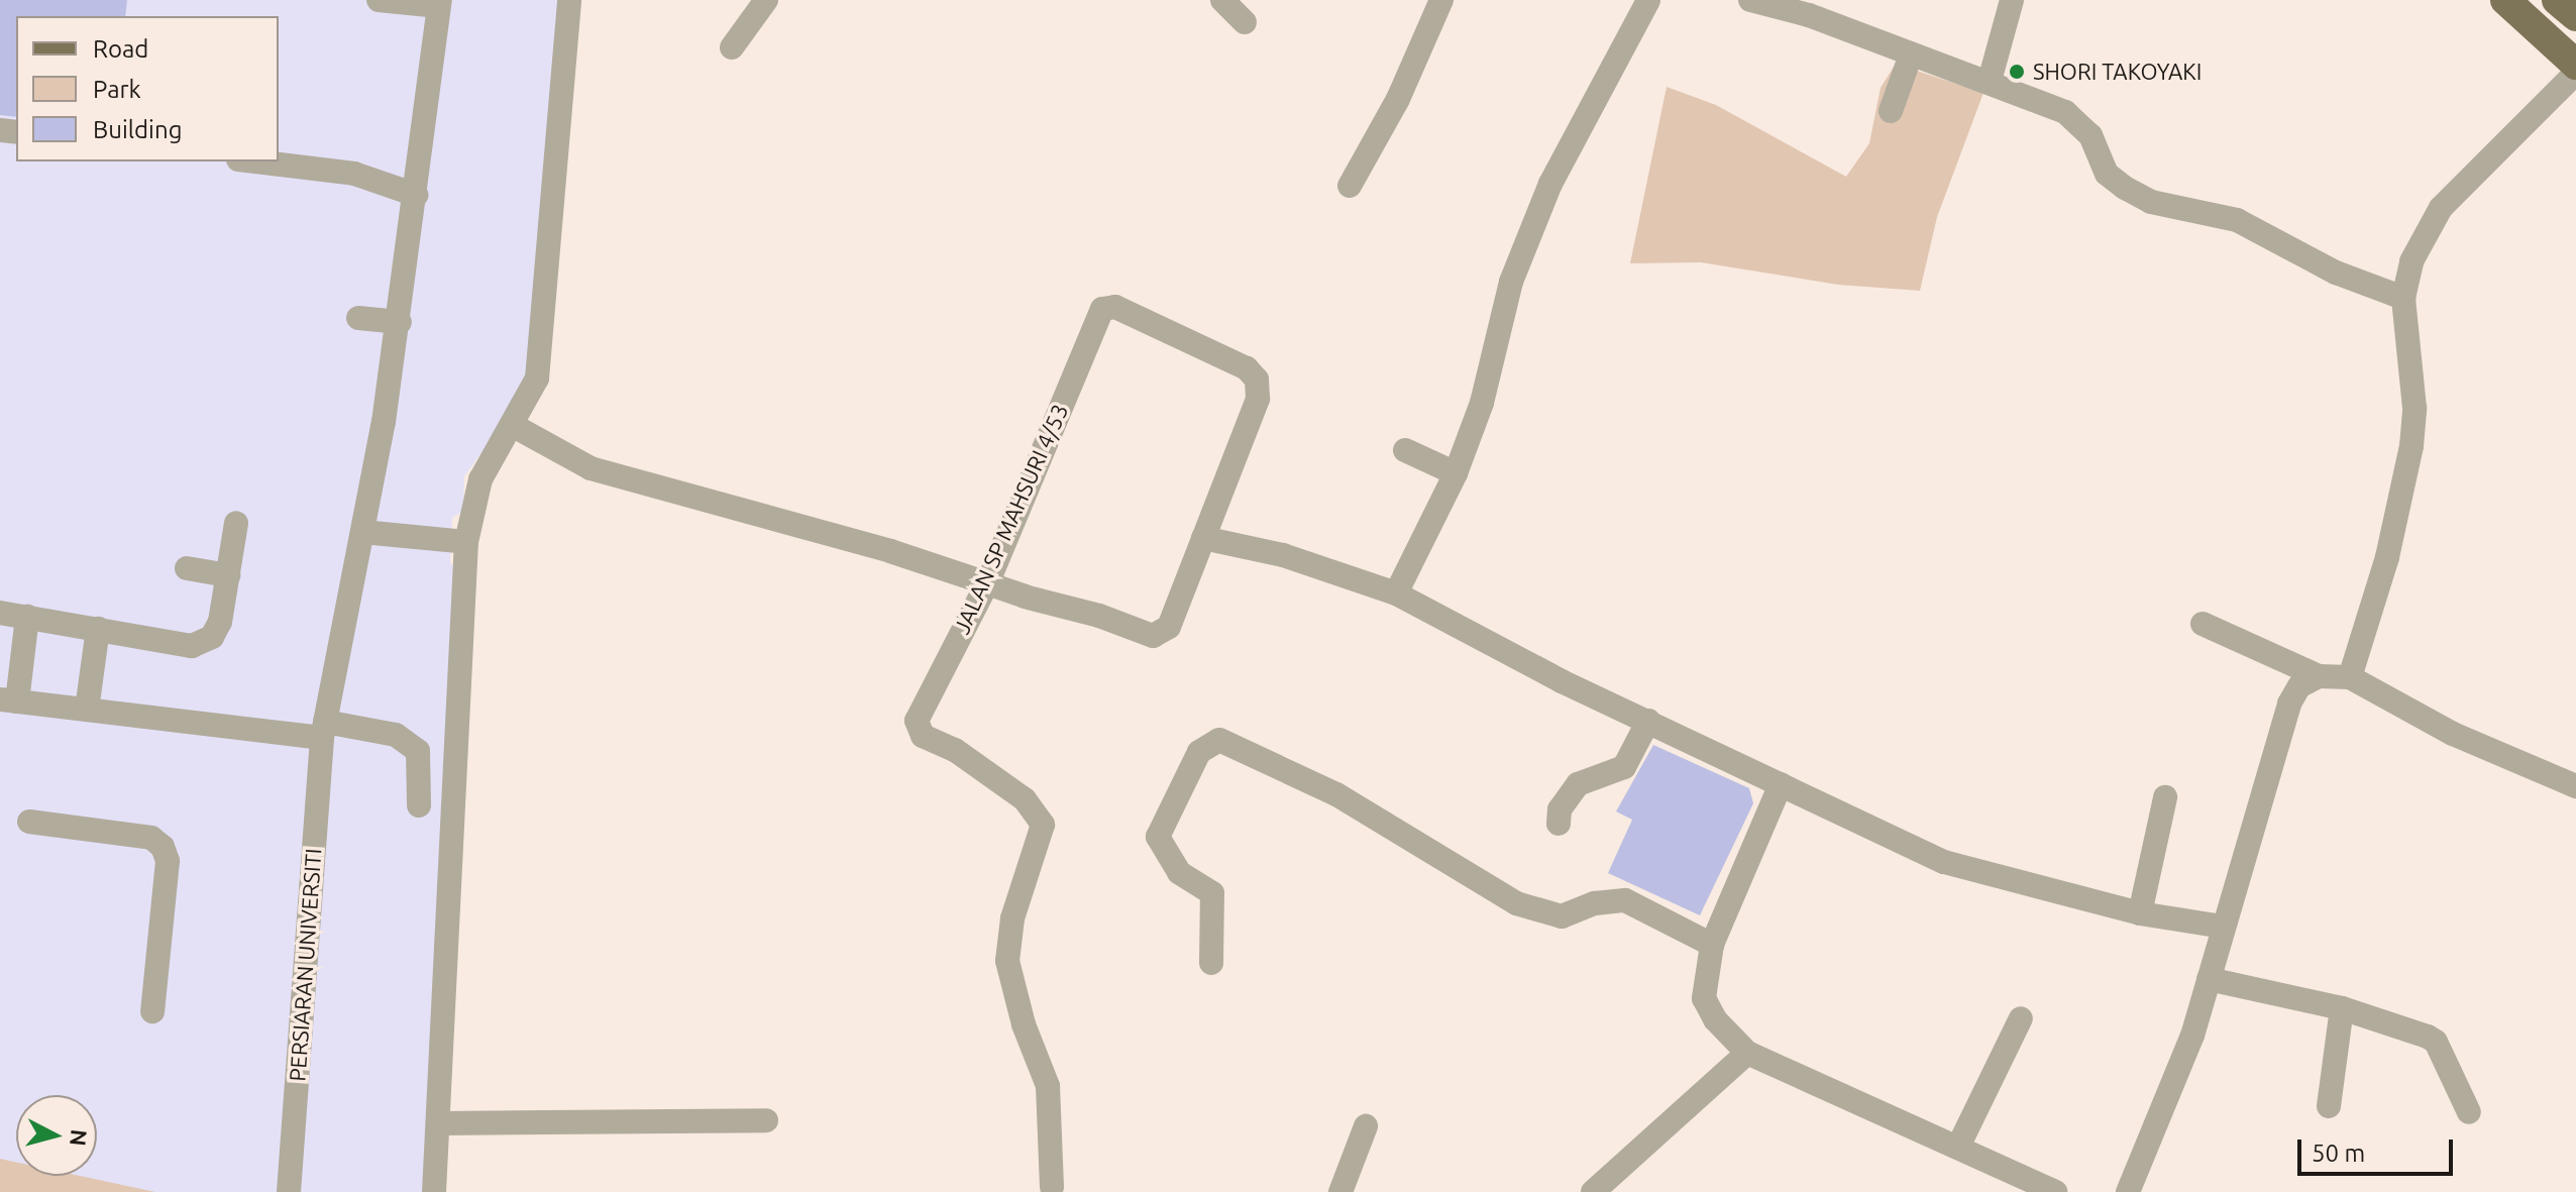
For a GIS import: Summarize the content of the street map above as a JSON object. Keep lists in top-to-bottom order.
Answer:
{
  "streets": {
    "street": ["JALAN SP MAHSURI 4/53", "PERSIARAN UNIVERSITI"]
  },
  "places": ["SHORI TAKOYAKI"],
  "legend": ["Road", "Park", "Building"],
  "scale_bar": "50 m",
  "north": "right"
}
